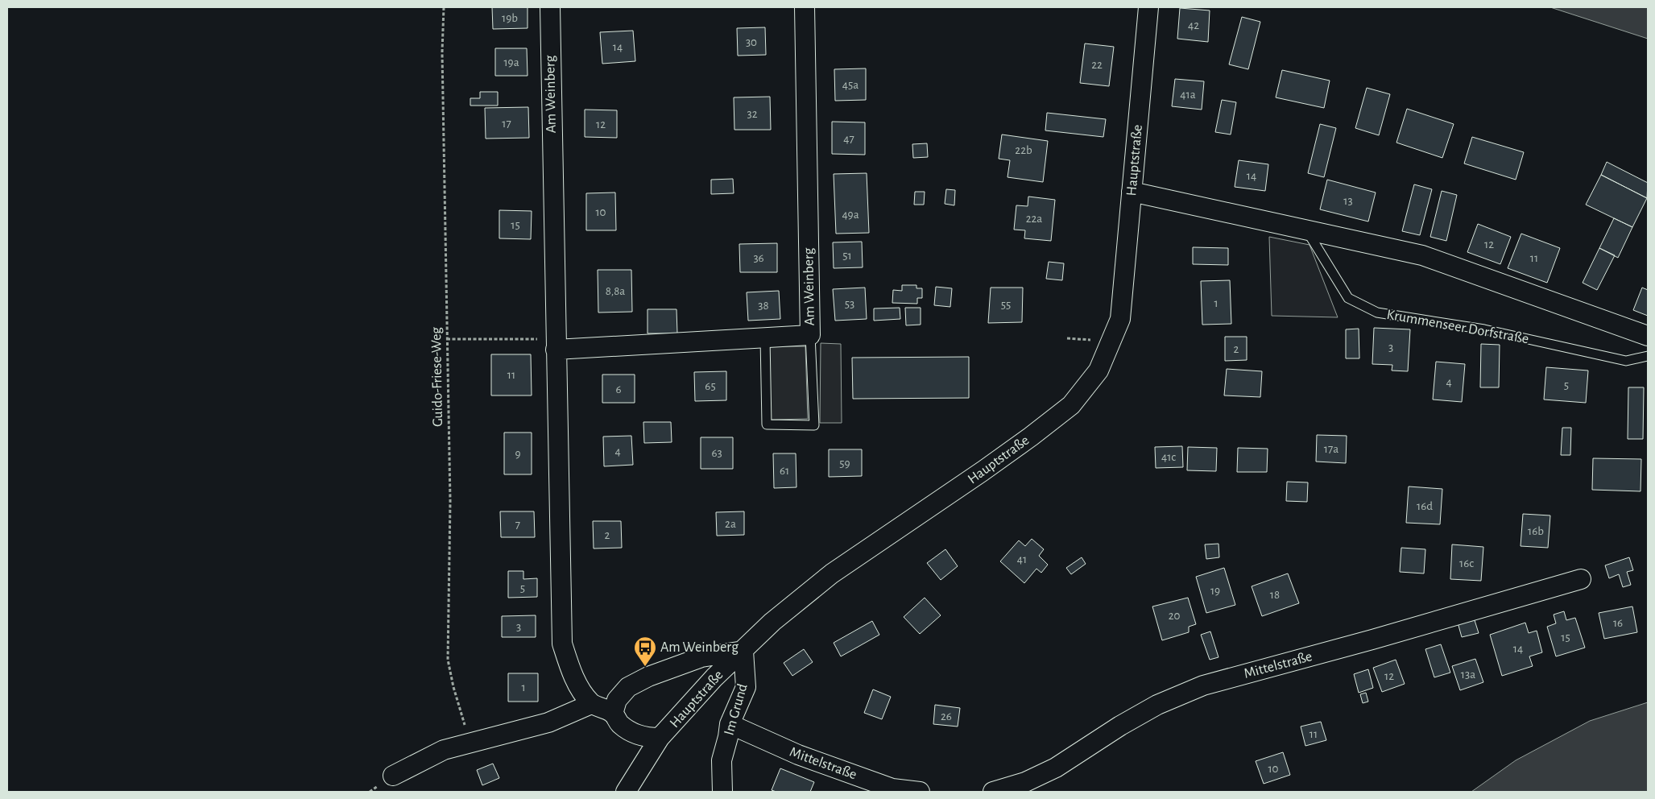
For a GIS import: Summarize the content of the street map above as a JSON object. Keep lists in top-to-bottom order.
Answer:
{
  "streets": {
    "street": [
      "Am Weinberg",
      "Hauptstraße",
      "Mittelstraße",
      "Im Grund"
    ],
    "lane": ["Krummenseer Dorfstraße"],
    "path": ["Guido-Friese-Weg"]
  },
  "crossings": [
    ["Hauptstraße", "Im Grund"],
    ["Mittelstraße", "Im Grund"]
  ],
  "places": {
    "bus stop": ["Am Weinberg"]
  },
  "house_numbers": [
    "19b",
    "42",
    "30",
    "14",
    "19a",
    "22",
    "45a",
    "41a",
    "32",
    "17",
    "12",
    "47",
    "22b",
    "14",
    "13",
    "10",
    "49a",
    "22a",
    "15",
    "12",
    "51",
    "36",
    "11",
    "8,8a",
    "1",
    "53",
    "55",
    "38",
    "3",
    "2",
    "11",
    "4",
    "5",
    "65",
    "6",
    "17a",
    "4",
    "63",
    "9",
    "41c",
    "59",
    "61",
    "16d",
    "2a",
    "7",
    "16b",
    "2",
    "41",
    "16c",
    "5",
    "19",
    "18",
    "20",
    "16",
    "3",
    "15",
    "14",
    "13a",
    "12",
    "1",
    "26",
    "11",
    "10"
  ]
}
